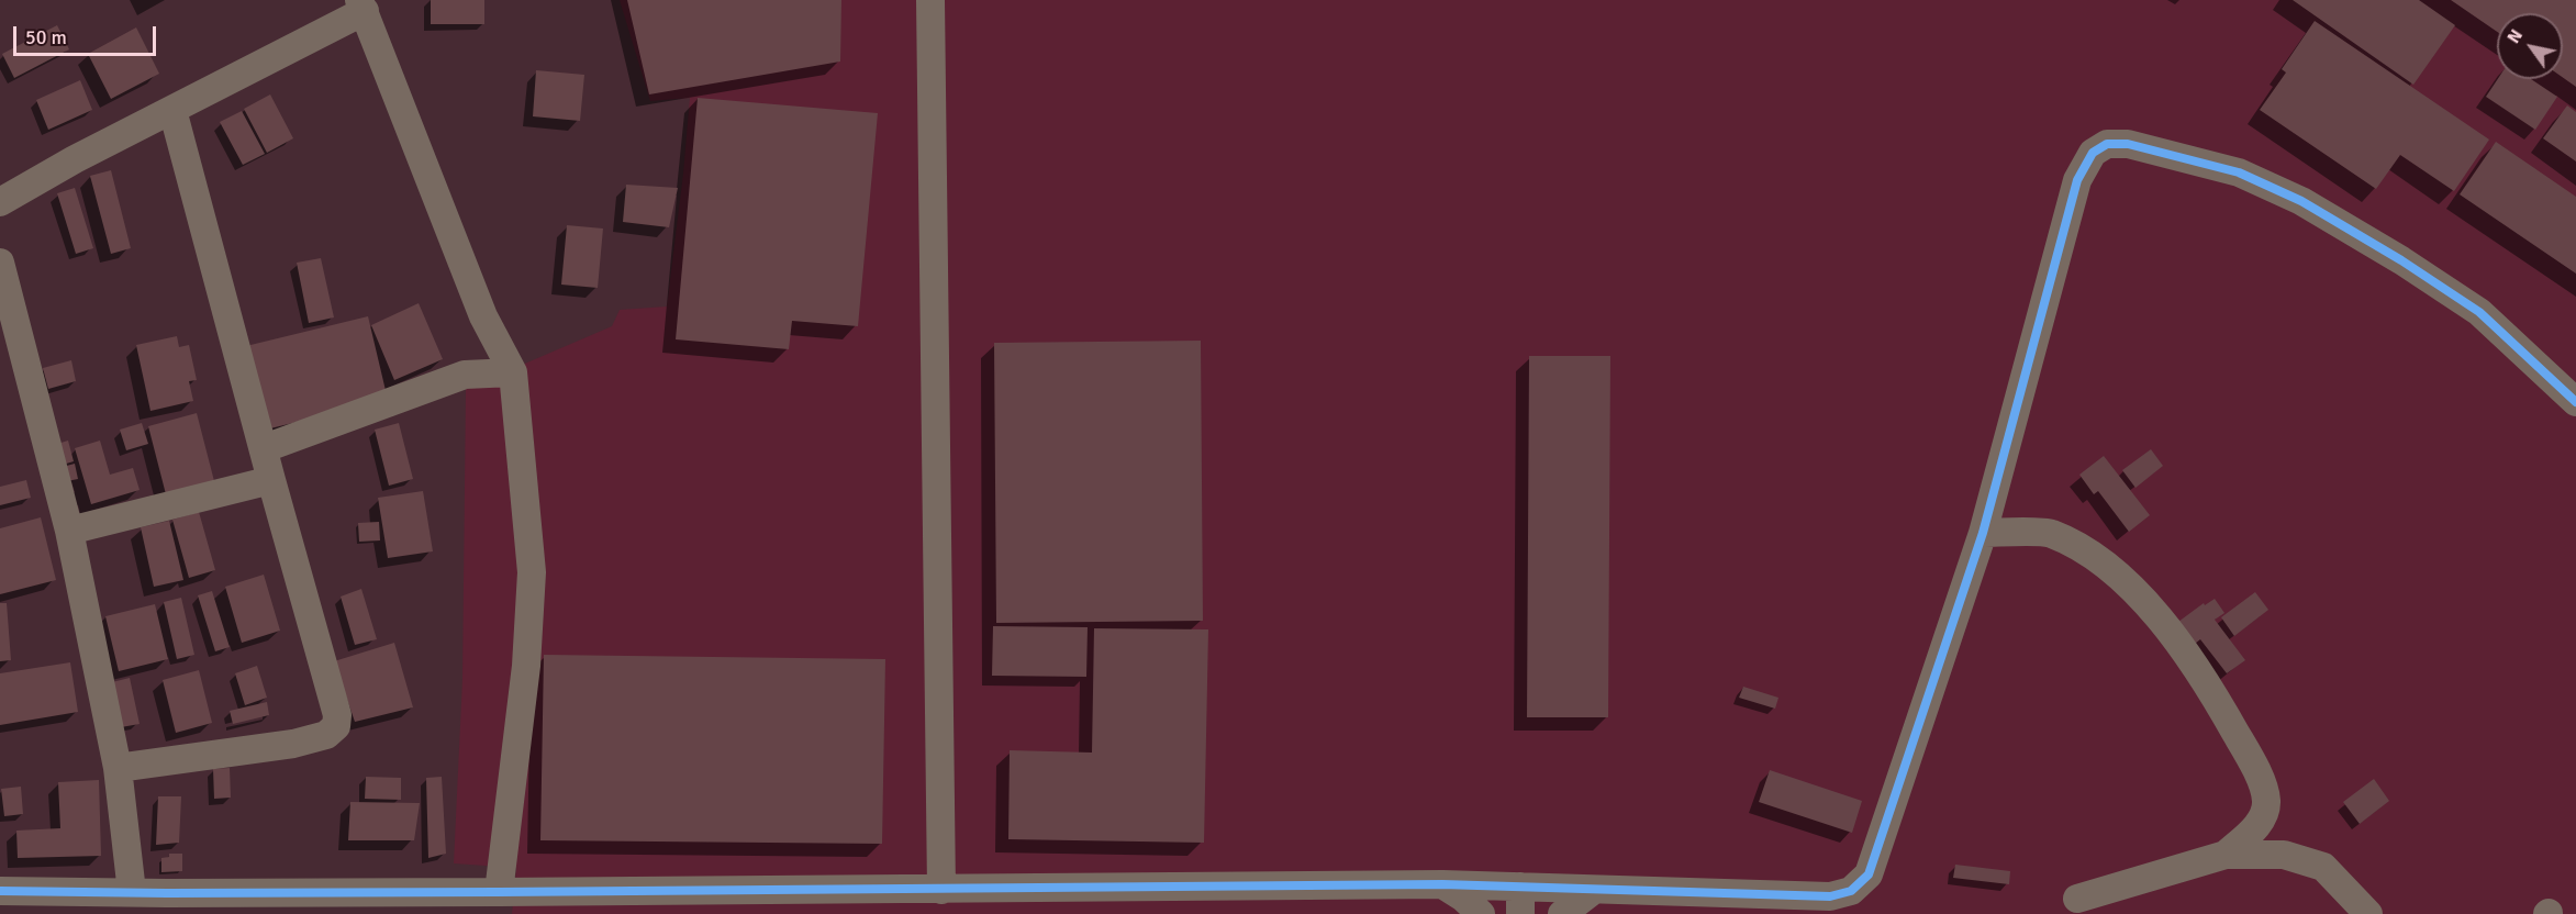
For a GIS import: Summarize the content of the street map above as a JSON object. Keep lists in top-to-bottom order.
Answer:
{
  "scale_bar": "50 m",
  "north": "top left"
}
